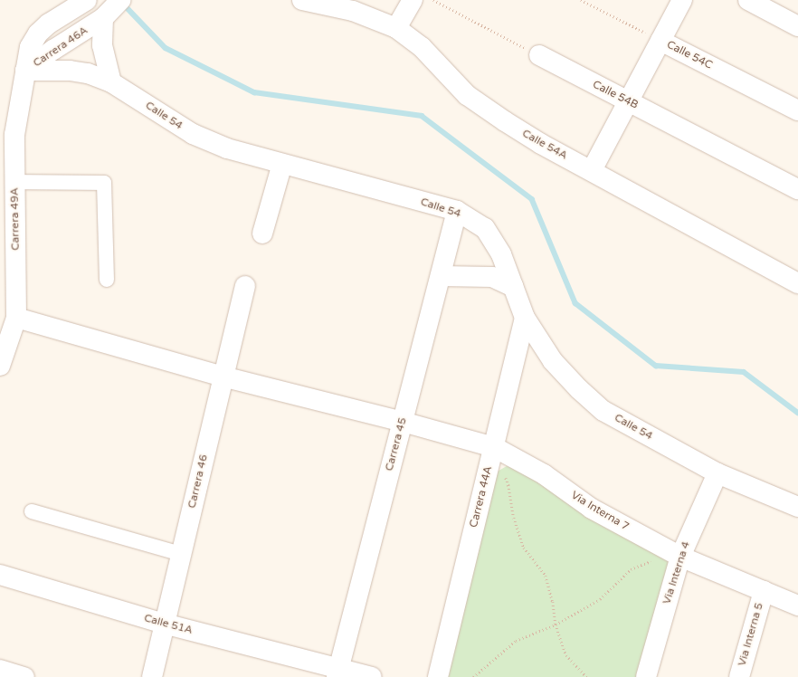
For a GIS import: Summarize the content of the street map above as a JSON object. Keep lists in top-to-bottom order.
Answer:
{
  "streets": {
    "street": [
      "Carrera 46A",
      "Calle 54C",
      "Calle 54B",
      "Calle 54",
      "Calle 54A",
      "Carrera 49A",
      "Carrera 45",
      "Carrera 46",
      "Carrera 44A",
      "Via Interna 7",
      "Via Interna 4",
      "Calle 51A",
      "Via Interna 5"
    ]
  },
  "crossings": [
    ["Carrera 46A", "Calle 54"],
    ["Carrera 46A", "Carrera 49A"],
    ["Calle 54", "Carrera 49A"],
    ["Calle 54", "Carrera 45"],
    ["Calle 54", "Carrera 44A"],
    ["Calle 54", "Via Interna 4"],
    ["Carrera 45", "Via Interna 7"],
    ["Carrera 45", "Calle 51A"],
    ["Carrera 46", "Calle 51A"],
    ["Carrera 44A", "Via Interna 7"],
    ["Via Interna 7", "Via Interna 4"],
    ["Via Interna 7", "Via Interna 5"]
  ]
}
